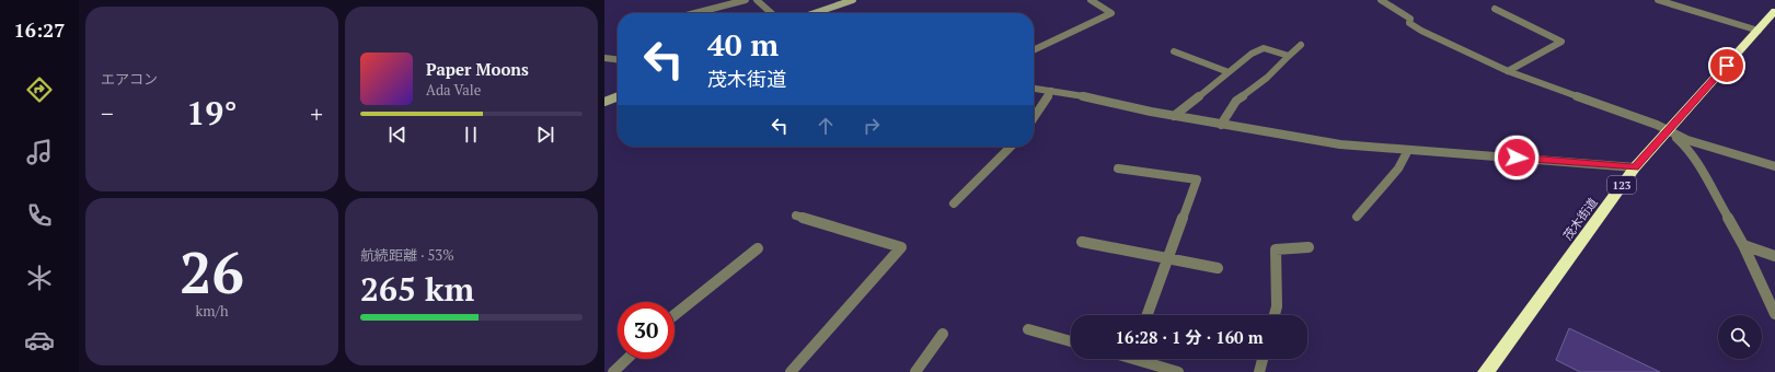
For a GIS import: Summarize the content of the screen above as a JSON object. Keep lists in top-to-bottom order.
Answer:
{
  "streets": {
    "highway": ["123", "茂木街道"]
  },
  "page": {
    "tabs": "16:27",
    "tile": [
      "エアコン",
      ["26", "km/h"],
      ["航続距離 · 53%", "265 km"]
    ],
    "turn": ["40 m", "茂木街道"],
    "song": ["Paper Moons", "Ada Vale"],
    "heat": ["−", "19°", "+"],
    "limit": "30",
    "trip": "16:28 · 1 分 · 160 m"
  }
}
